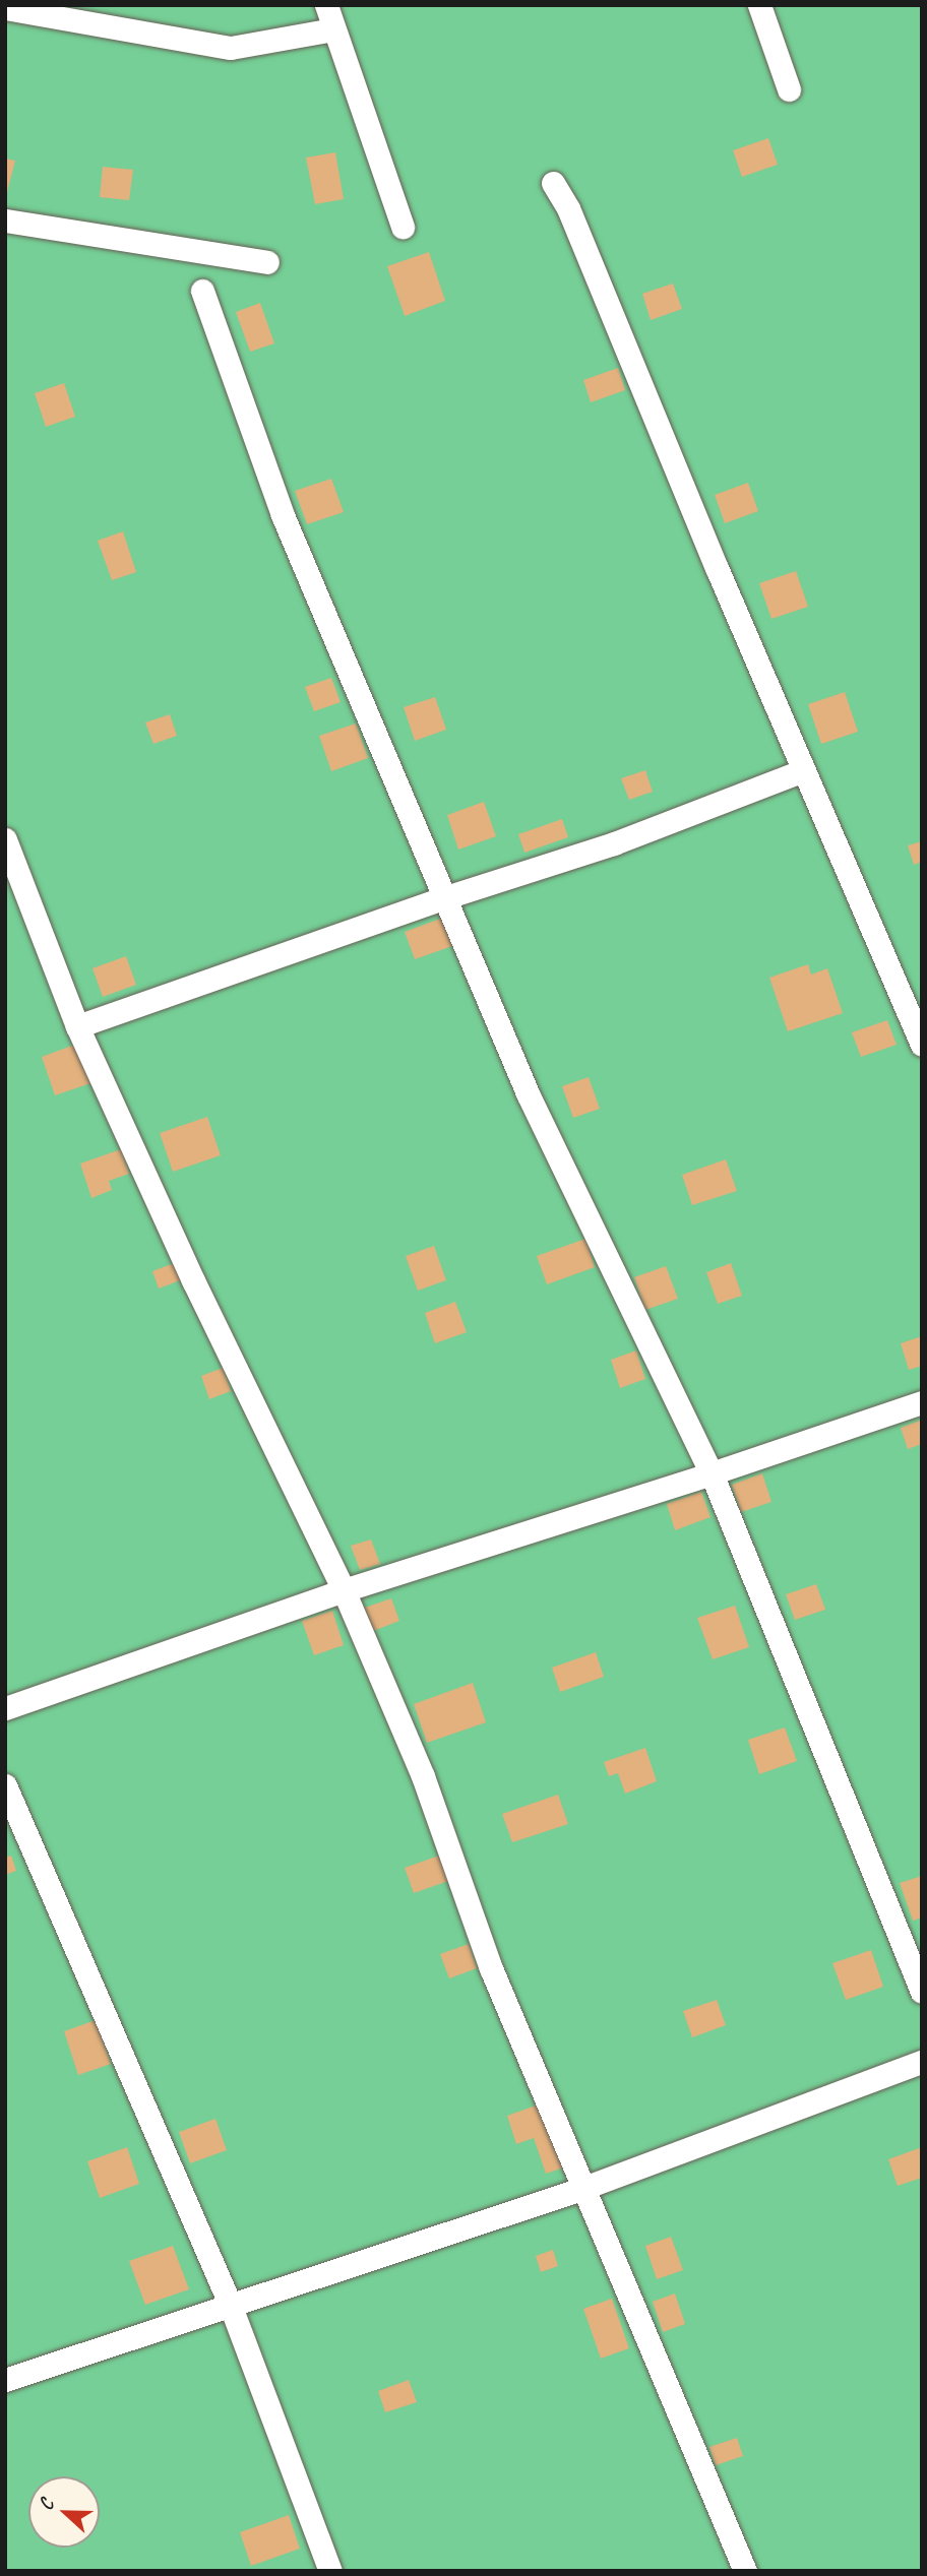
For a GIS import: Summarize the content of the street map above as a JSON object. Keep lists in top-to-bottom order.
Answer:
{
  "north": "left"
}
